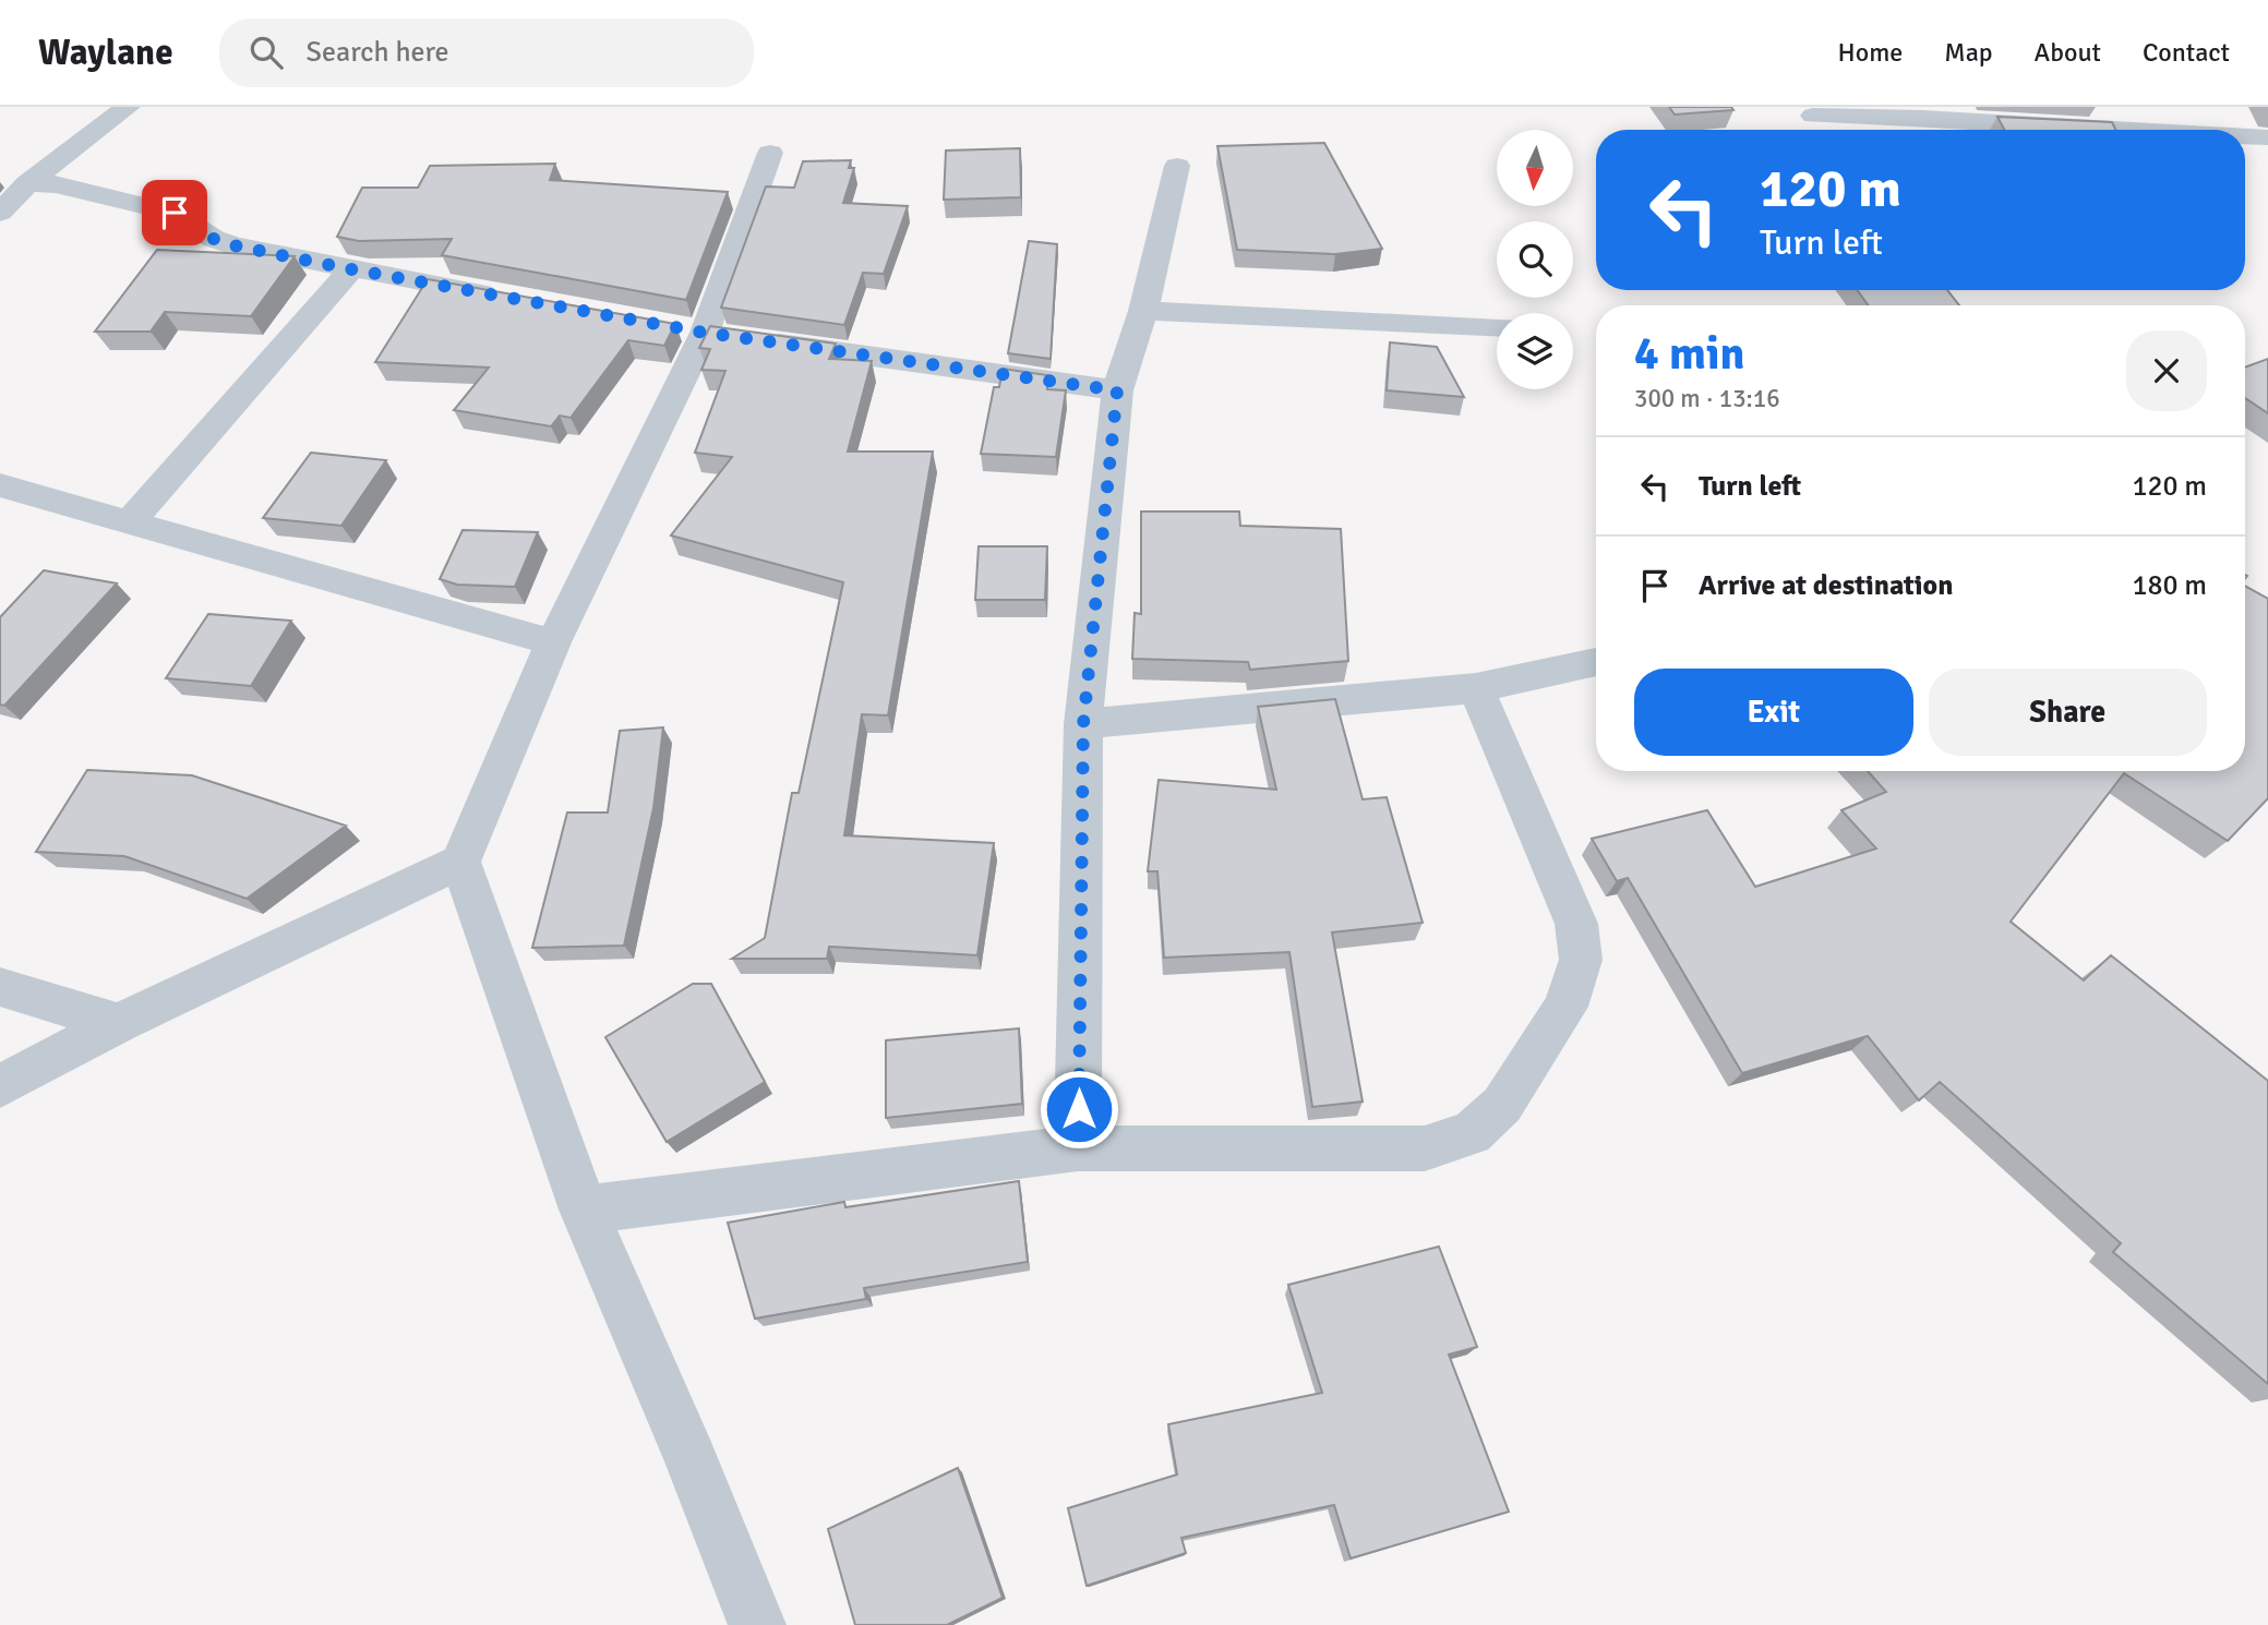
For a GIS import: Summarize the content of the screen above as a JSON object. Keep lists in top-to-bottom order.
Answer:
{
  "north": "bottom",
  "page": {
    "header": "Waylane",
    "search": "Search here",
    "nav": [
      "Home",
      "Map",
      "About",
      "Contact"
    ],
    "turn": ["120 m", "Turn left"],
    "heading": ["4 min", "300 m · 13:16"],
    "list": [
      {
        "name": "Turn left",
        "value": "120 m"
      },
      {
        "name": "Arrive at destination",
        "value": "180 m"
      }
    ],
    "buttons": ["Exit", "Share"]
  }
}
